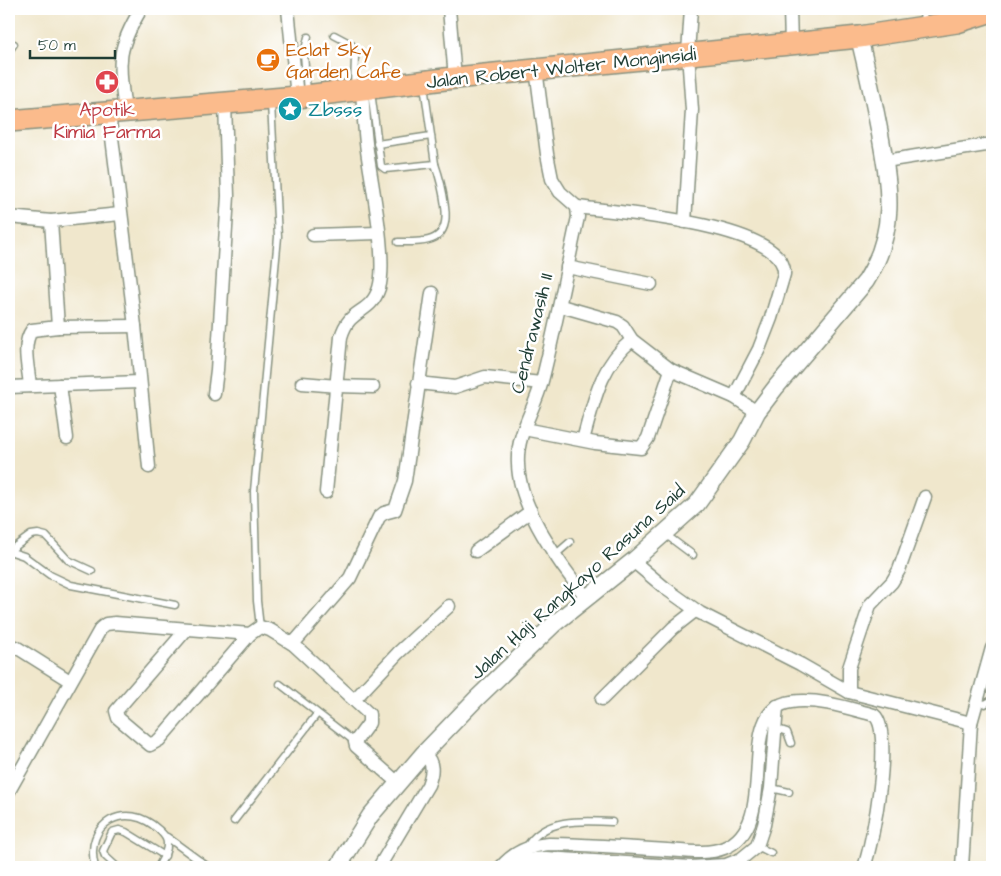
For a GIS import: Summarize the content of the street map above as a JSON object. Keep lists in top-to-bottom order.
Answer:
{
  "streets": {
    "highway": ["Jalan Robert Wolter Monginsidi"],
    "street": ["Cendrawasih II", "Jalan Haji Rangkayo Rasuna Said"]
  },
  "crossings": [
    ["Jalan Robert Wolter Monginsidi", "Jalan Haji Rangkayo Rasuna Said"],
    ["Cendrawasih II", "Jalan Haji Rangkayo Rasuna Said"]
  ],
  "places": {
    "cafe": ["Eclat Sky Garden Cafe"],
    "pharmacy": ["Apotik Kimia Farma"],
    "place": ["Zbsss"]
  },
  "scale_bar": "50 m"
}
